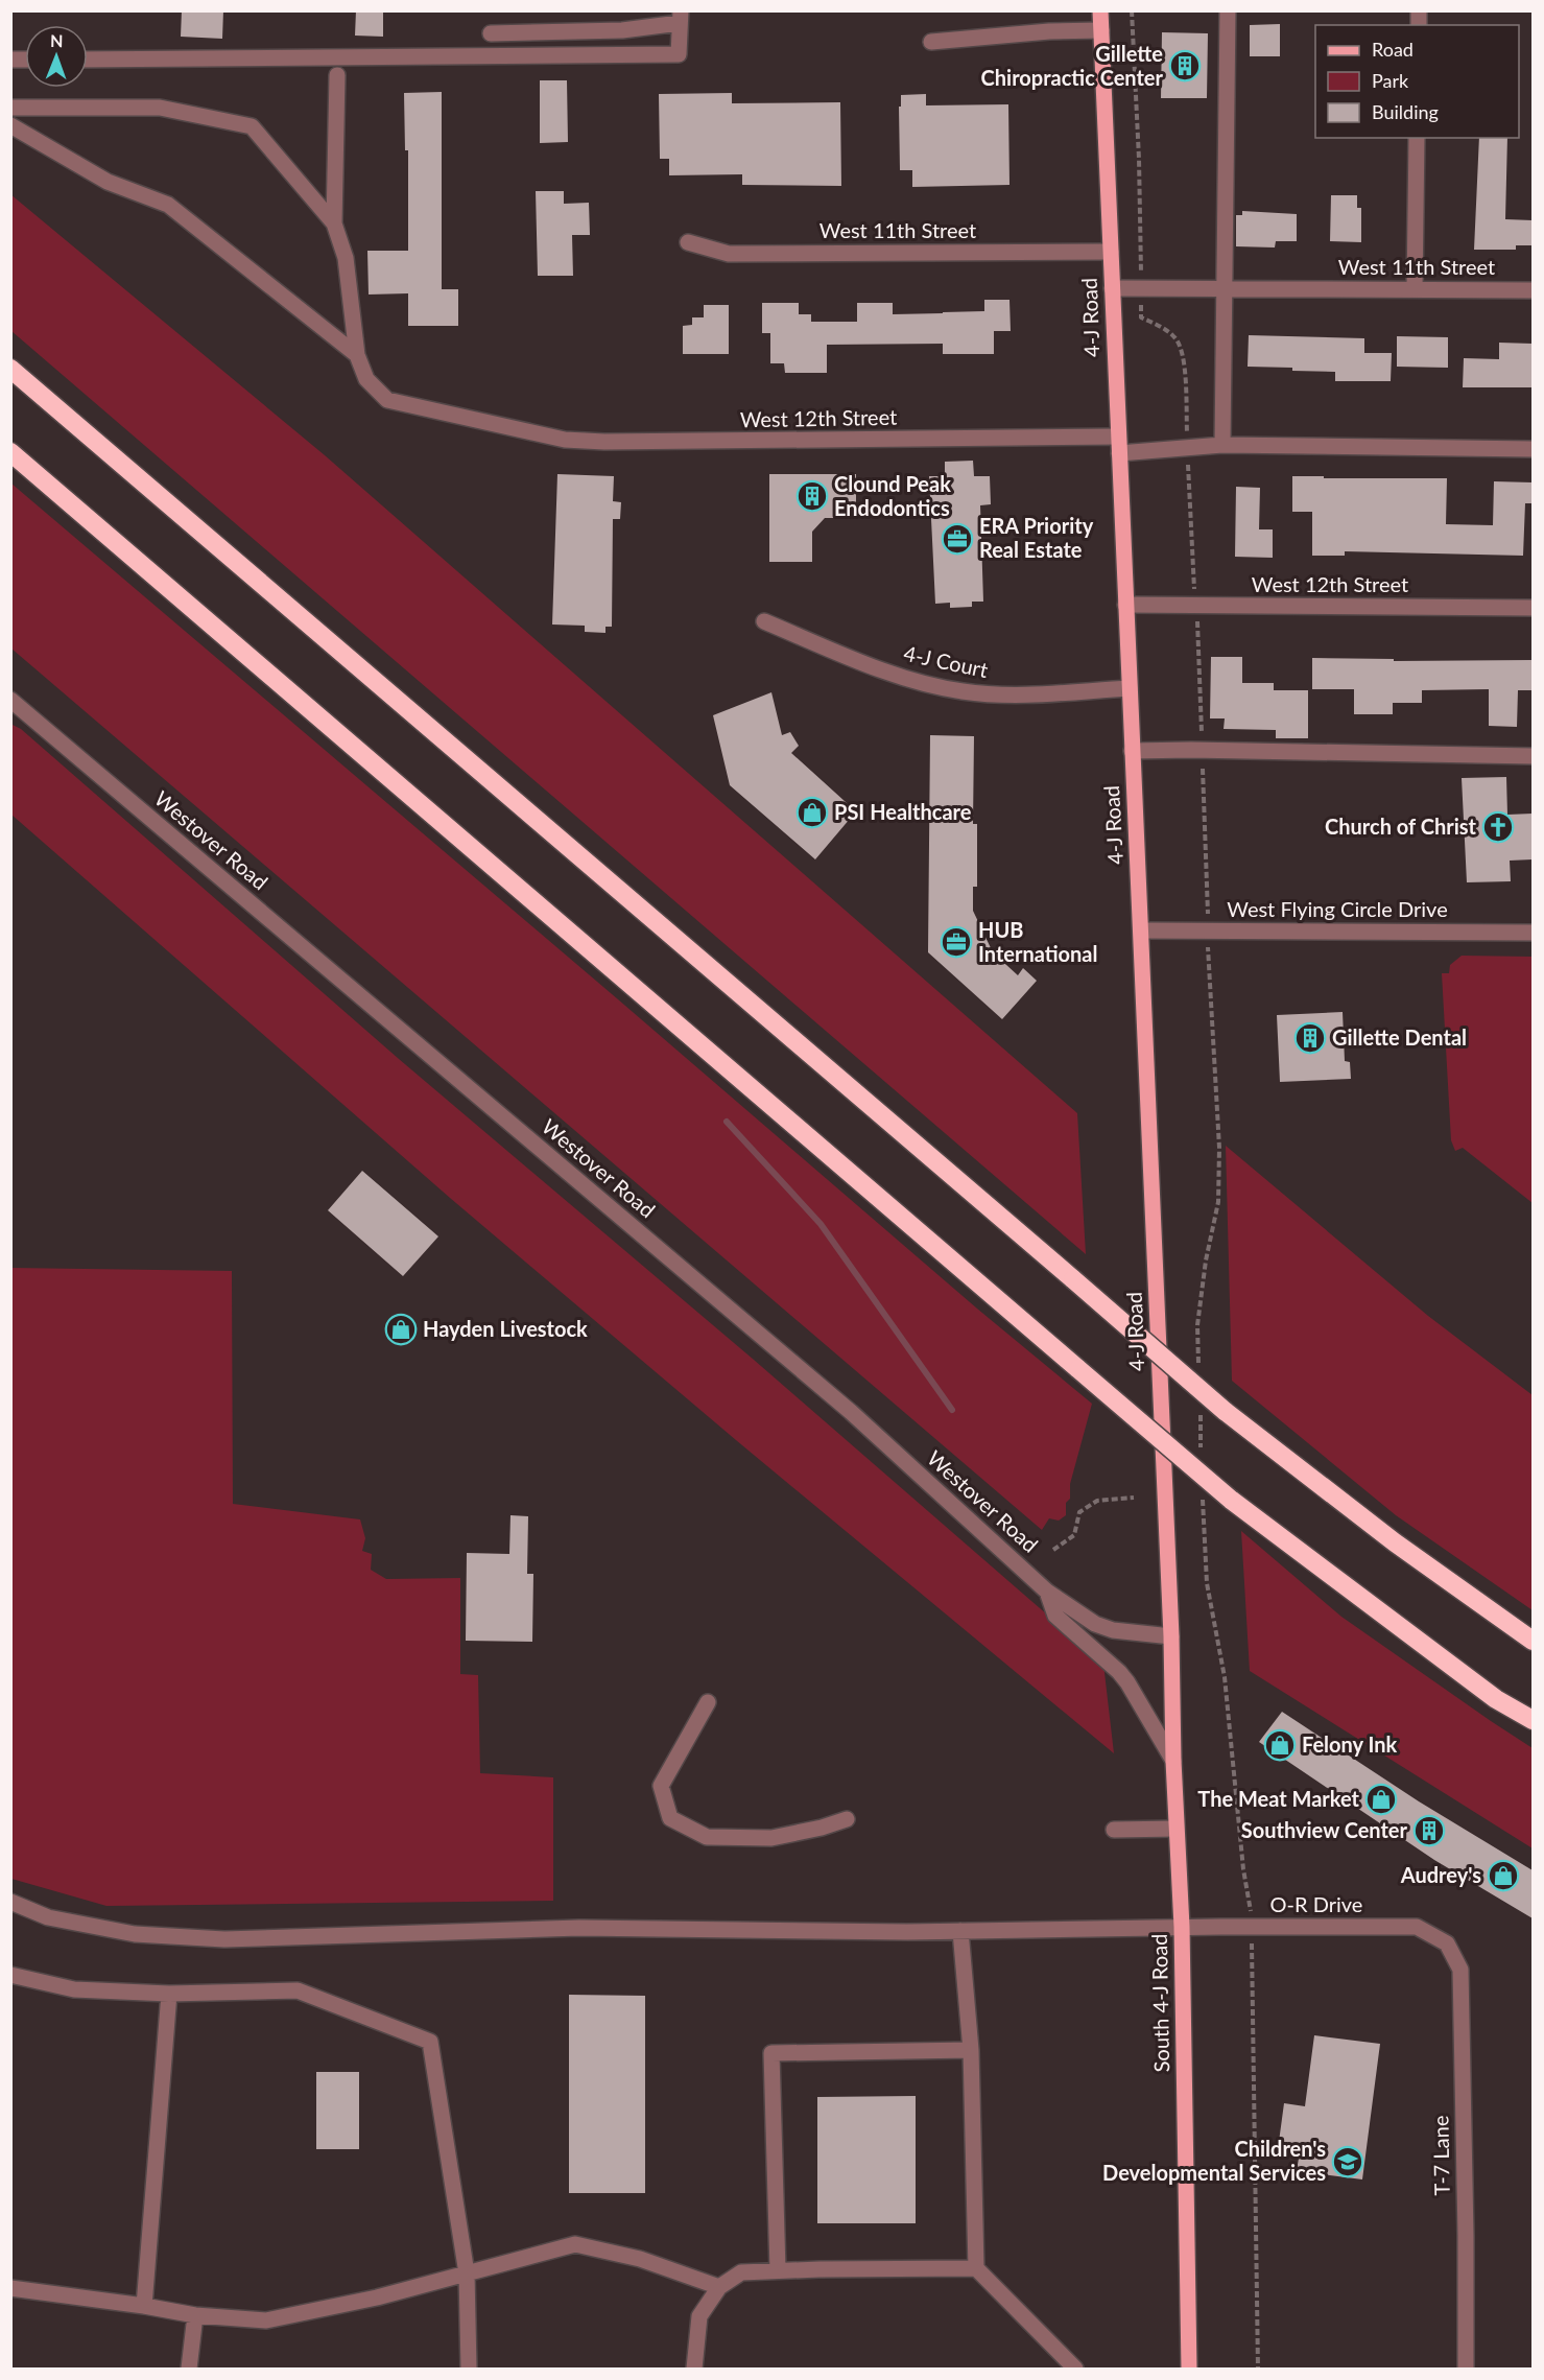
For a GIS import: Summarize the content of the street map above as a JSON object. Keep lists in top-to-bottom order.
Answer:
{
  "streets": {
    "main road": ["4-J Road", "South 4-J Road"],
    "street": [
      "West 11th Street",
      "West 12th Street",
      "4-J Court",
      "Westover Road",
      "West Flying Circle Drive",
      "O-R Drive",
      "T-7 Lane"
    ]
  },
  "crossings": [
    ["West 11th Street", "4-J Road"],
    ["4-J Road", "West 12th Street"],
    ["4-J Road", "4-J Court"],
    ["4-J Road", "Westover Road"],
    ["4-J Road", "West Flying Circle Drive"],
    ["4-J Road", "South 4-J Road"],
    ["Westover Road", "South 4-J Road"],
    ["O-R Drive", "South 4-J Road"],
    ["O-R Drive", "T-7 Lane"]
  ],
  "places": {
    "building": [
      "Gillette Chiropractic Center",
      "Clound Peak Endodontics",
      "Gillette Dental",
      "Southview Center"
    ],
    "office": ["ERA Priority Real Estate", "HUB International"],
    "shop": [
      "PSI Healthcare",
      "Hayden Livestock",
      "Felony Ink",
      "The Meat Market",
      "Audrey's"
    ],
    "church": ["Church of Christ"],
    "school or university": ["Children's Developmental Services"]
  },
  "legend": ["Road", "Park", "Building"],
  "north": "top"
}
